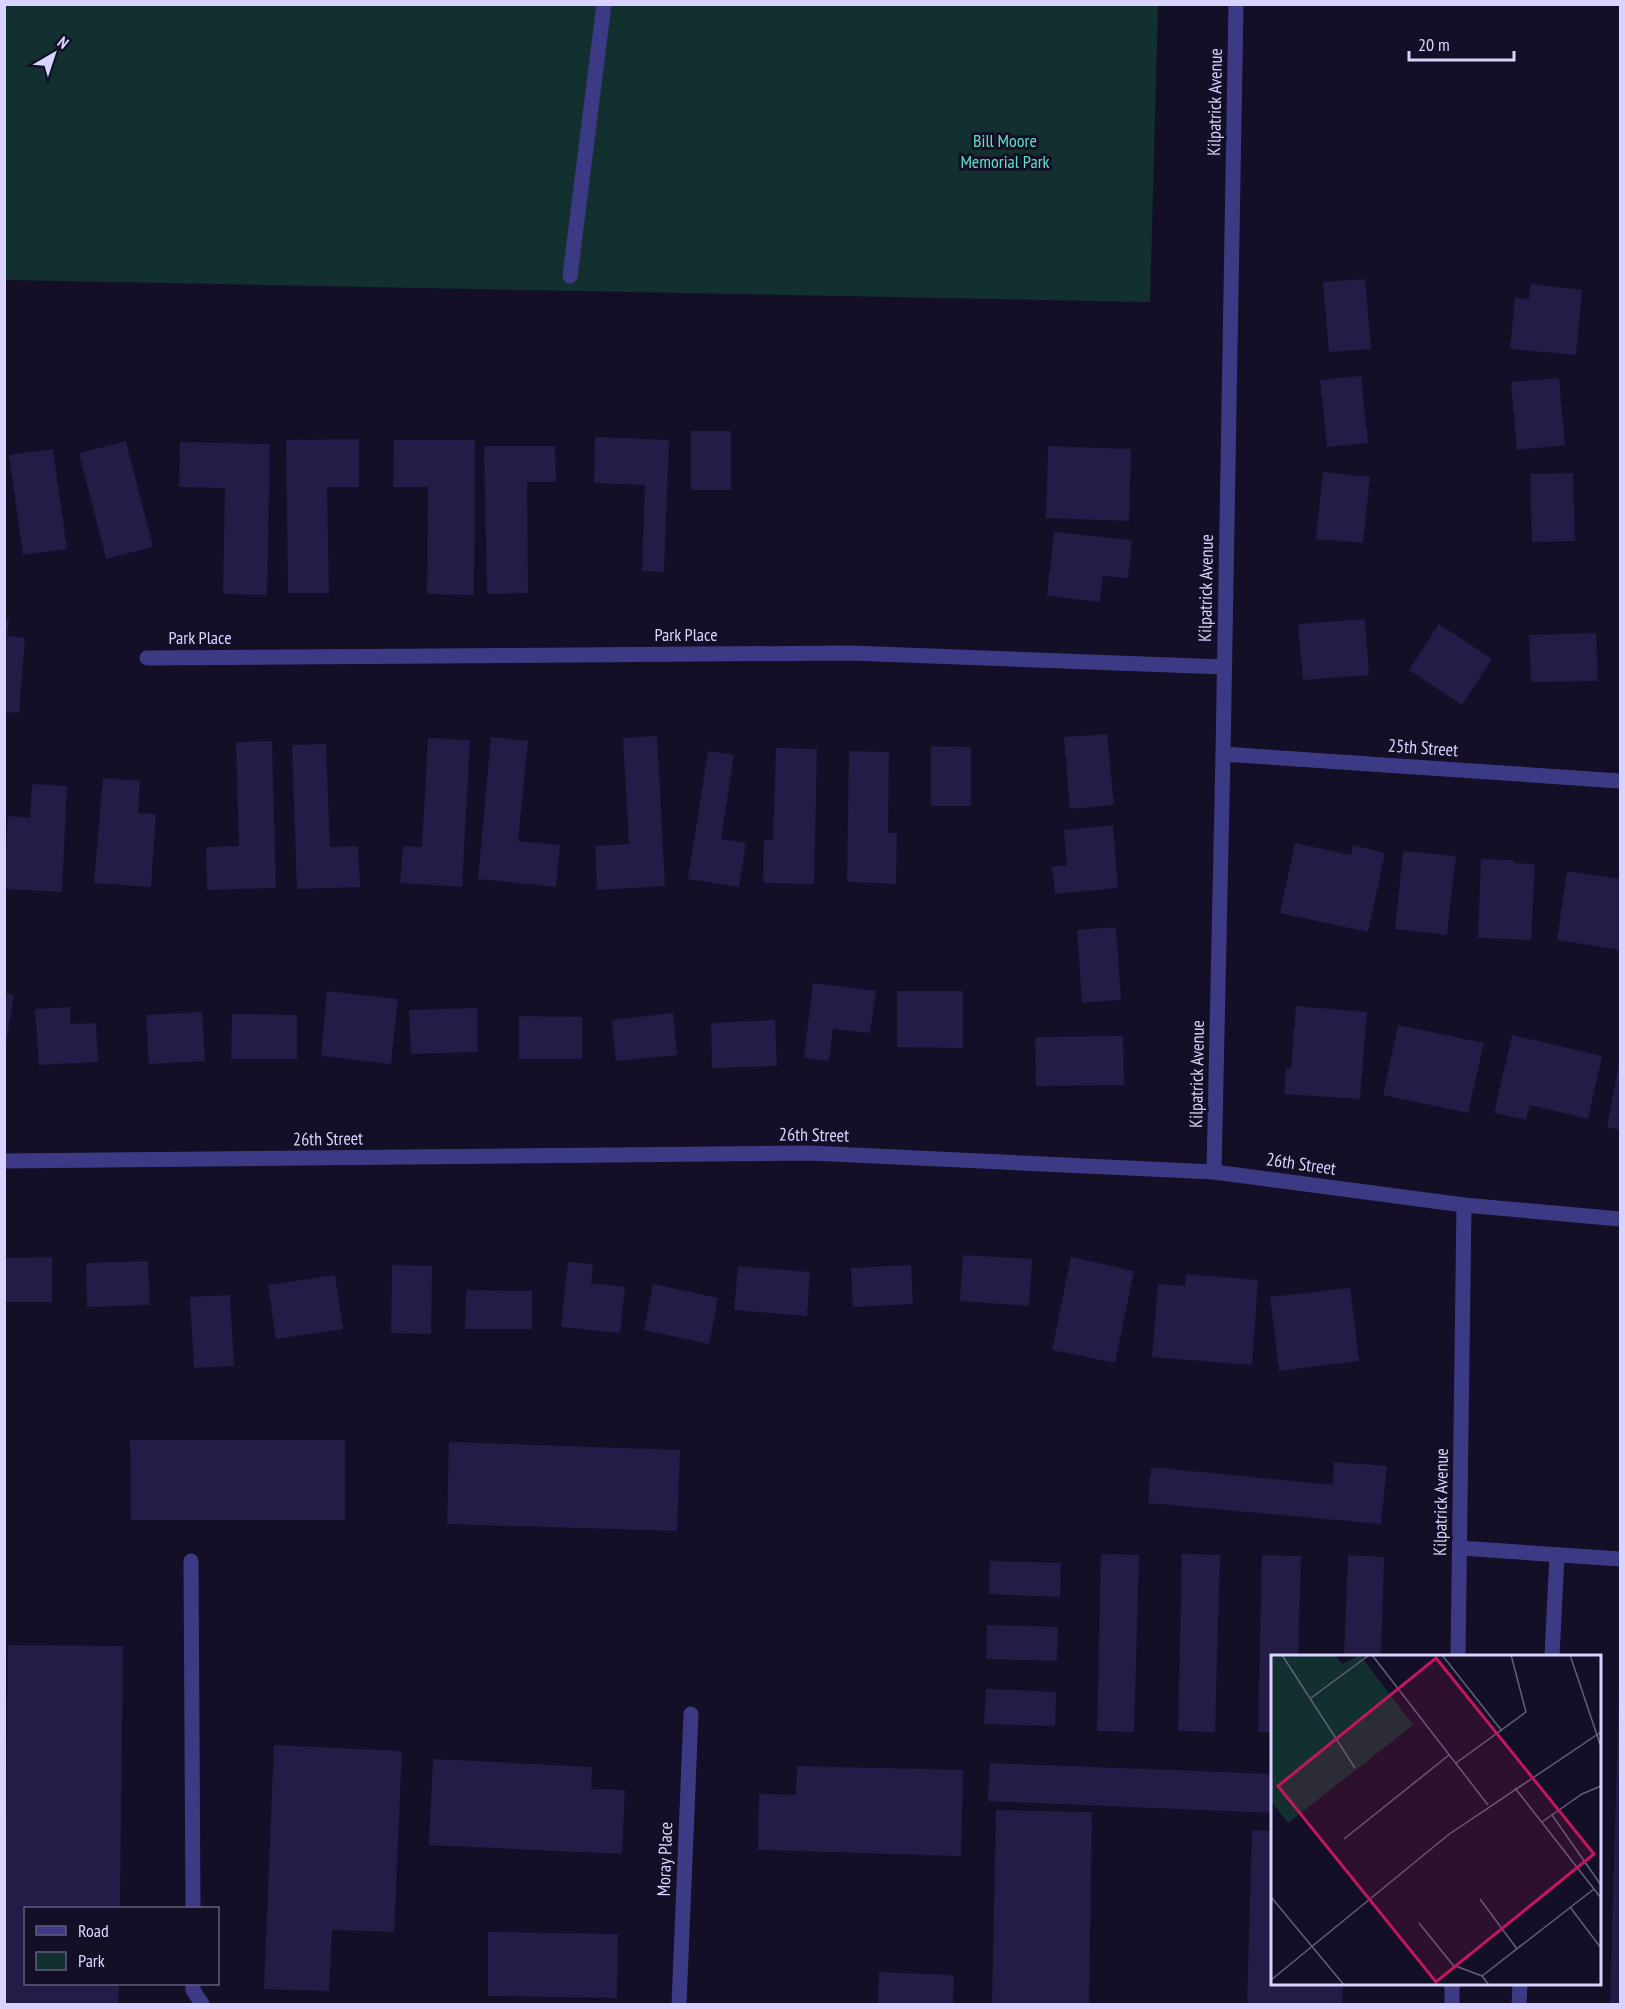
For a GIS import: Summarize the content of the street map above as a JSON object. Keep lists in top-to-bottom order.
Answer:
{
  "streets": {
    "street": [
      "Kilpatrick Avenue",
      "Park Place",
      "25th Street",
      "26th Street",
      "Moray Place"
    ]
  },
  "crossings": [
    ["Kilpatrick Avenue", "Park Place"],
    ["Kilpatrick Avenue", "25th Street"],
    ["Kilpatrick Avenue", "26th Street"]
  ],
  "parks": ["Bill Moore Memorial Park"],
  "legend": ["Road", "Park"],
  "scale_bar": "20 m",
  "north": "top right"
}
